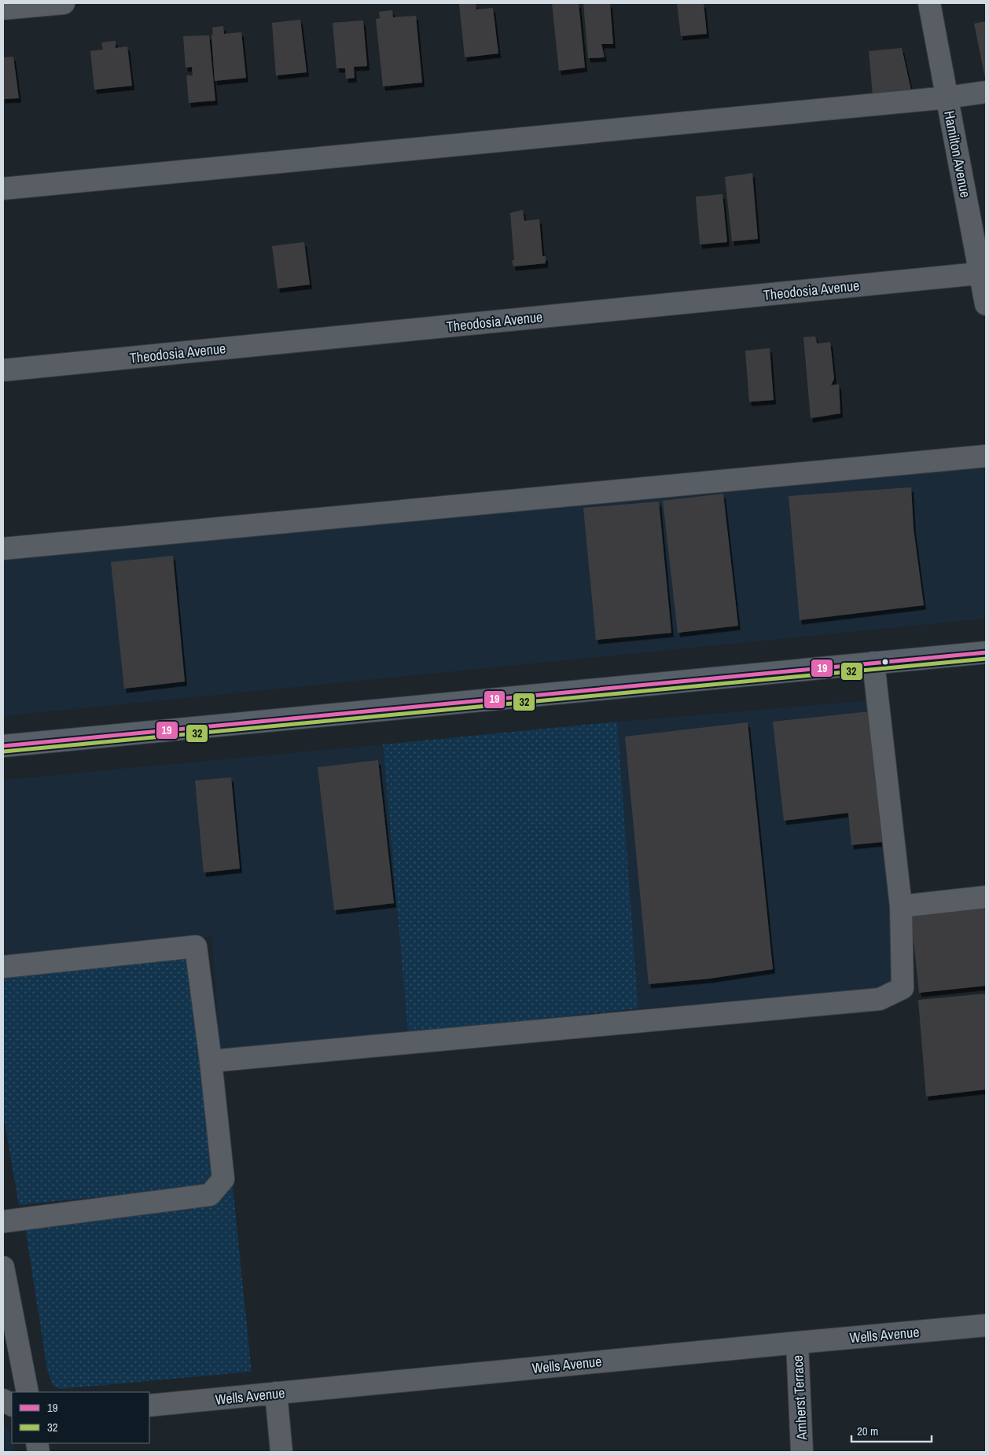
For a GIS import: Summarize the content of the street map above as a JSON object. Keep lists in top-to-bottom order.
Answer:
{
  "streets": {
    "street": [
      "Hamilton Avenue",
      "Theodosia Avenue",
      "Wells Avenue",
      "Amherst Terrace"
    ]
  },
  "crossings": [
    ["Hamilton Avenue", "Theodosia Avenue"],
    ["Wells Avenue", "Amherst Terrace"]
  ],
  "lines": ["transit line 19", "transit line 32"],
  "legend": ["19", "32"],
  "scale_bar": "20 m"
}
